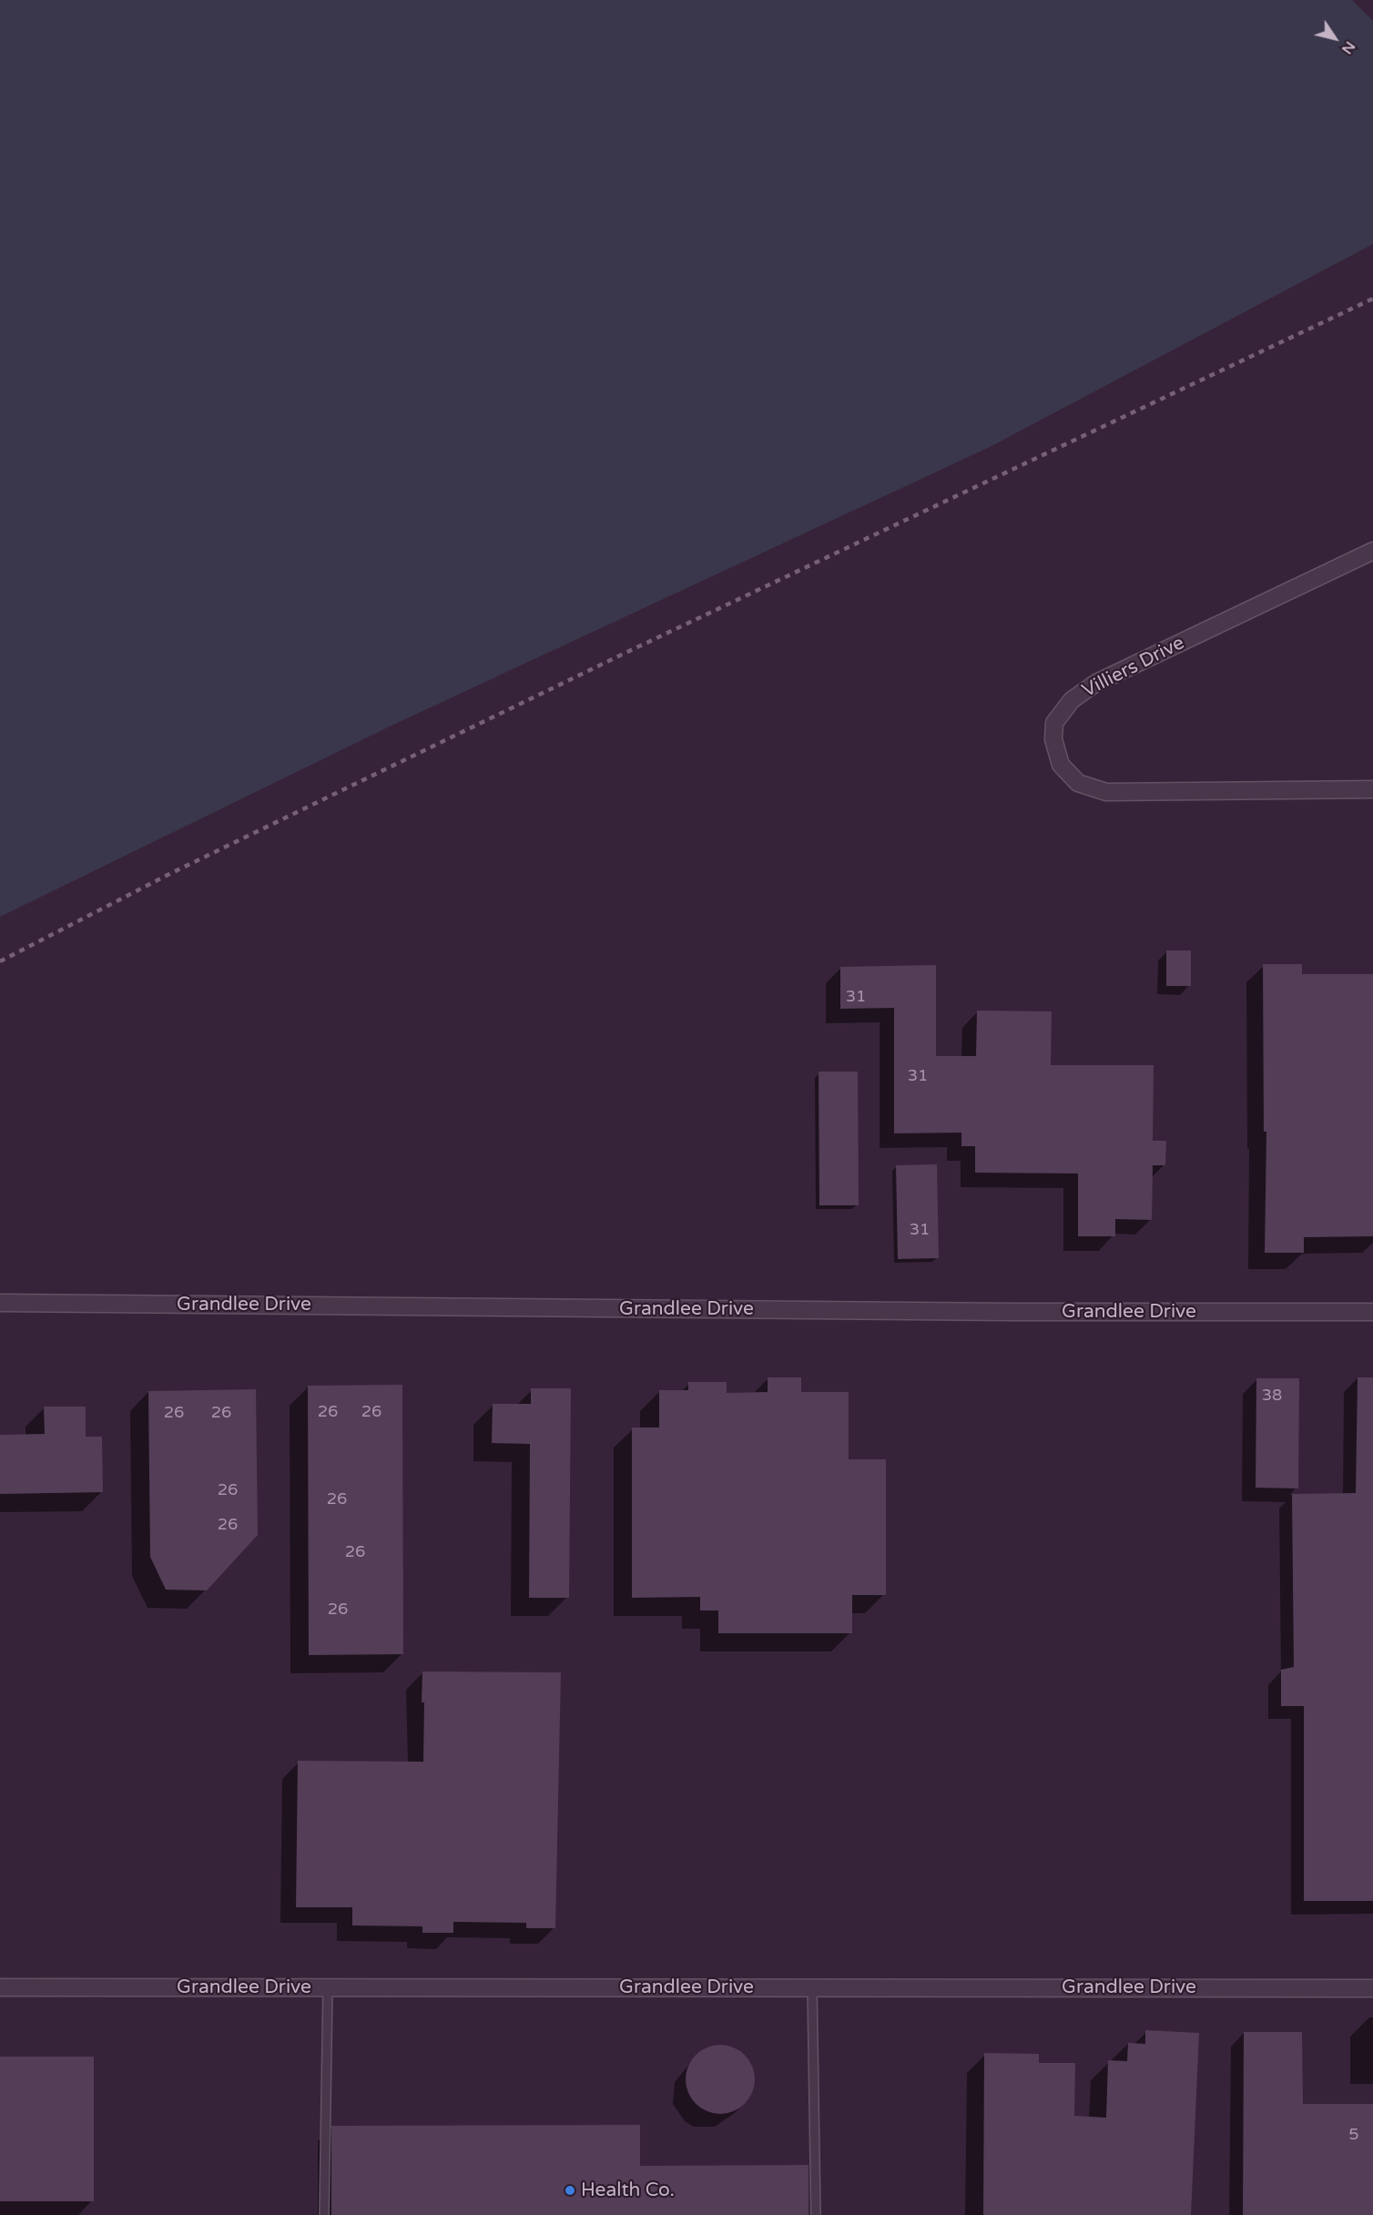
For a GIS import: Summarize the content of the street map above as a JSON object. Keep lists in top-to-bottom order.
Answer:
{
  "streets": {
    "street": ["Villiers Drive", "Grandlee Drive"]
  },
  "places": ["Health Co."],
  "house_numbers": [
    "31",
    "31",
    "31",
    "38",
    "26",
    "26",
    "26",
    "26",
    "26",
    "26",
    "26",
    "26",
    "26",
    "5"
  ],
  "north": "bottom right"
}
